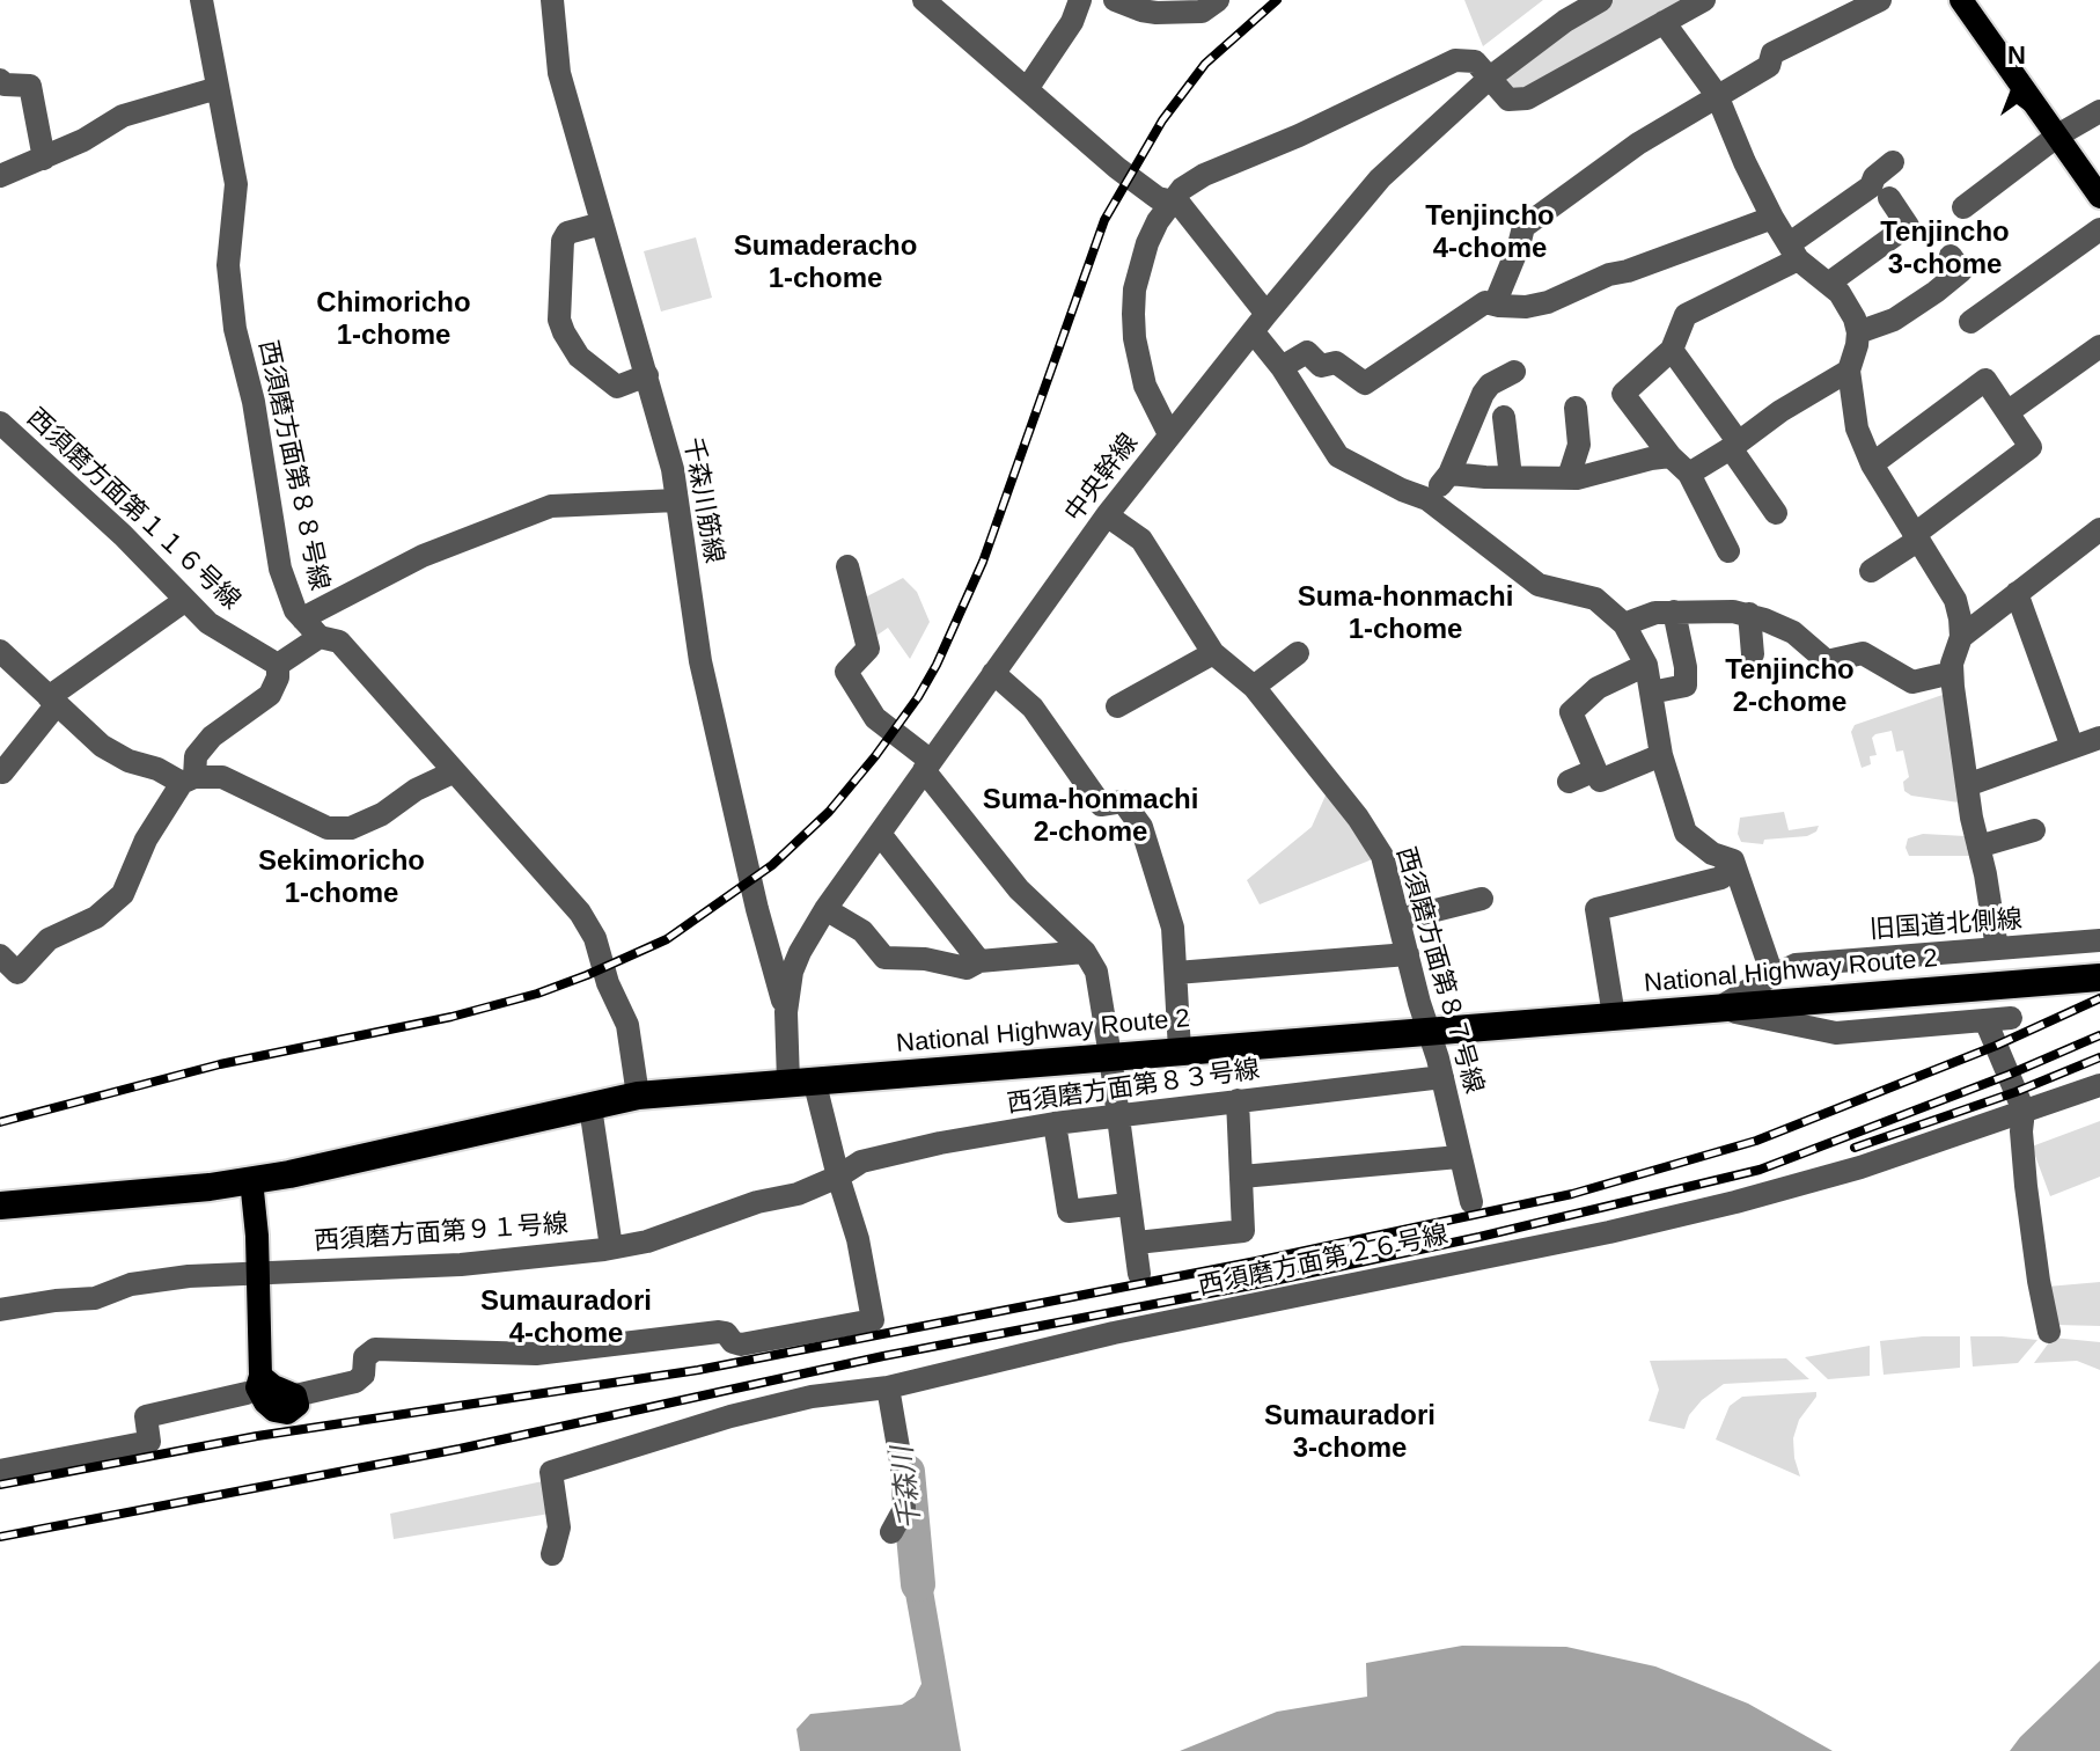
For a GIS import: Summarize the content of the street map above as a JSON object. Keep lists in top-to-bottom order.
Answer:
{
  "streets": {
    "highway": ["National Highway Route 2"],
    "street": [
      "西須磨方面第８８号線",
      "中央幹線",
      "千森川筋線",
      "西須磨方面第１１６号線",
      "旧国道北側線",
      "西須磨方面第８７号線",
      "西須磨方面第８３号線",
      "西須磨方面第９１号線",
      "西須磨方面第２６号線"
    ]
  },
  "crossings": [
    ["西須磨方面第８８号線", "National Highway Route 2"],
    ["中央幹線", "千森川筋線"],
    ["中央幹線", "西須磨方面第８７号線"],
    ["中央幹線", "National Highway Route 2"],
    ["中央幹線", "西須磨方面第８３号線"],
    ["中央幹線", "西須磨方面第９１号線"],
    ["旧国道北側線", "National Highway Route 2"],
    ["西須磨方面第８７号線", "National Highway Route 2"],
    ["西須磨方面第８７号線", "西須磨方面第８３号線"],
    ["西須磨方面第８３号線", "西須磨方面第９１号線"]
  ],
  "districts": [
    "Tenjincho 4-chome",
    "Tenjincho 3-chome",
    "Sumaderacho 1-chome",
    "Chimoricho 1-chome",
    "Suma-honmachi 1-chome",
    "Tenjincho 2-chome",
    "Suma-honmachi 2-chome",
    "Sekimoricho 1-chome",
    "Sumauradori 4-chome",
    "Sumauradori 3-chome"
  ],
  "water": ["千森川"],
  "north": "top"
}
